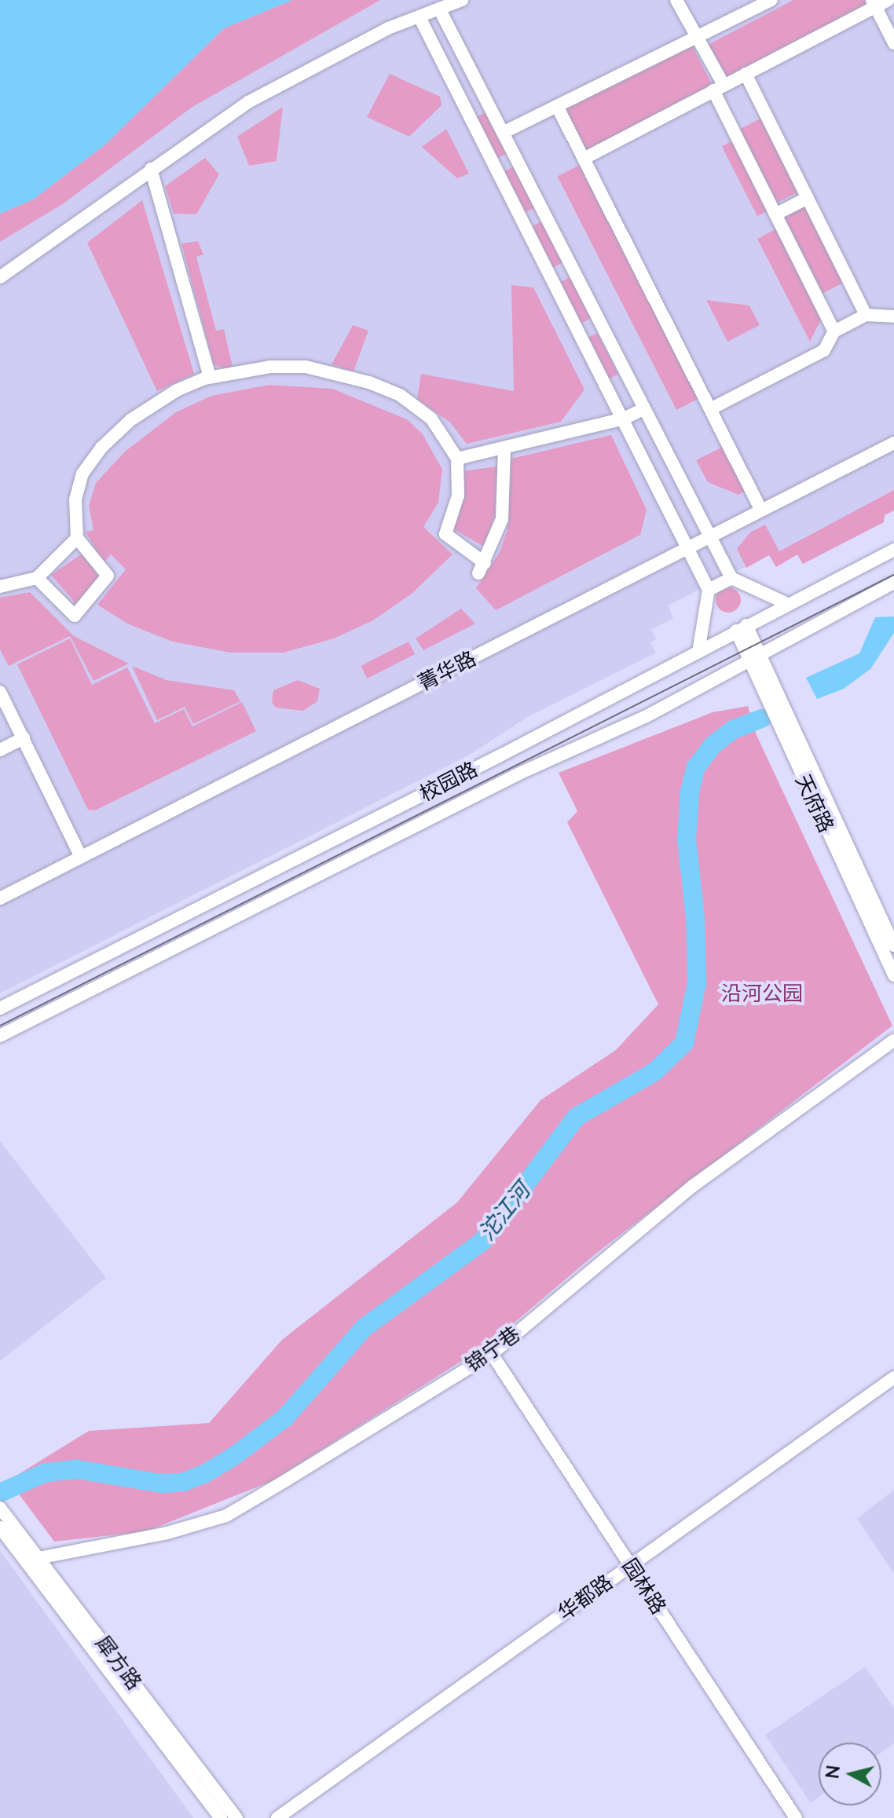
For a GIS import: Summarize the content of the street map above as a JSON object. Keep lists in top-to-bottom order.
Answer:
{
  "streets": {
    "street": [
      "菁华路",
      "校园路",
      "天府路",
      "锦宁巷",
      "园林路",
      "华都路",
      "犀方路"
    ]
  },
  "crossings": [
    ["校园路", "天府路"],
    ["锦宁巷", "园林路"],
    ["锦宁巷", "犀方路"],
    ["园林路", "华都路"]
  ],
  "water": ["沱江河"],
  "parks": ["沿河公园"],
  "north": "left"
}
